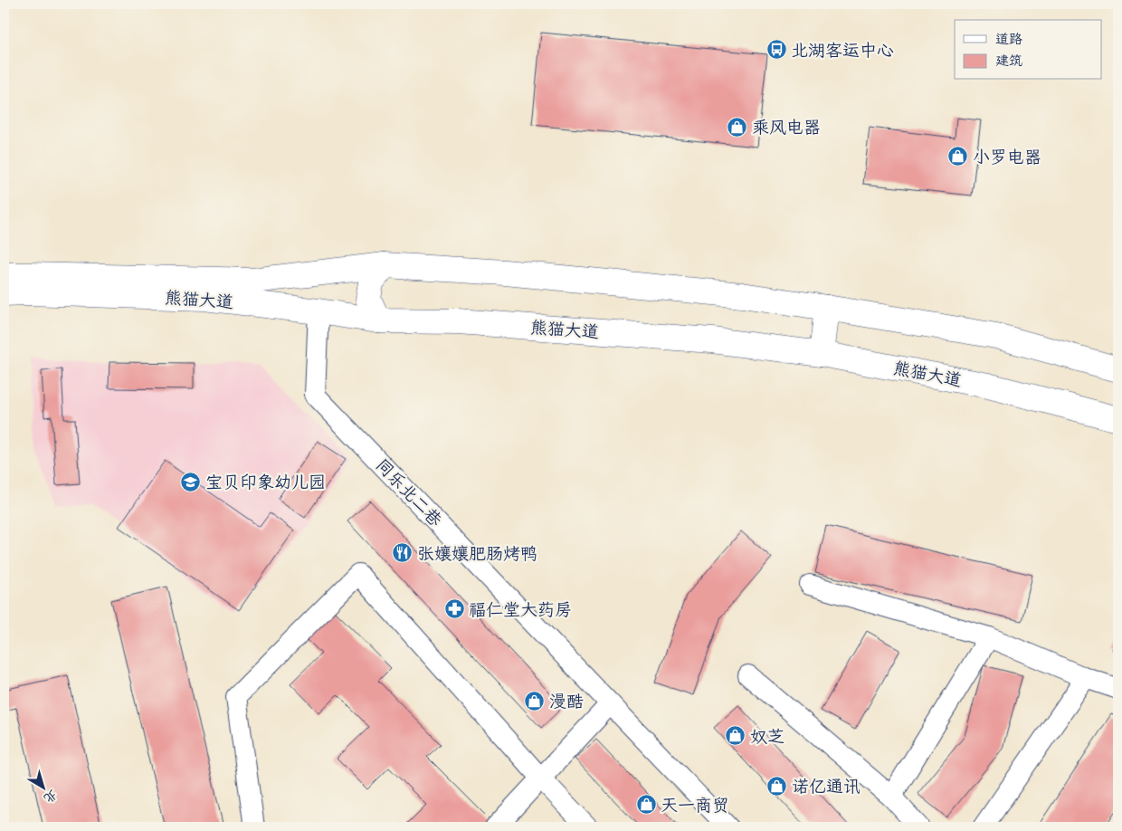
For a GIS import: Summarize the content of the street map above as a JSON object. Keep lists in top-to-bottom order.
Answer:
{
  "streets": {
    "main road": ["熊猫大道"],
    "street": ["同乐北二巷"]
  },
  "crossings": [
    ["熊猫大道", "同乐北二巷"]
  ],
  "places": {
    "bus stop": ["北湖客运中心"],
    "shop": [
      "乘风电器",
      "小罗电器",
      "漫酷",
      "奴芝",
      "诺亿通讯",
      "天一商贸"
    ],
    "school or university": ["宝贝印象幼儿园"],
    "restaurant": ["张孃孃肥肠烤鸭"],
    "pharmacy": ["福仁堂大药房"]
  },
  "legend": ["道路", "建筑"],
  "north": "bottom right"
}
